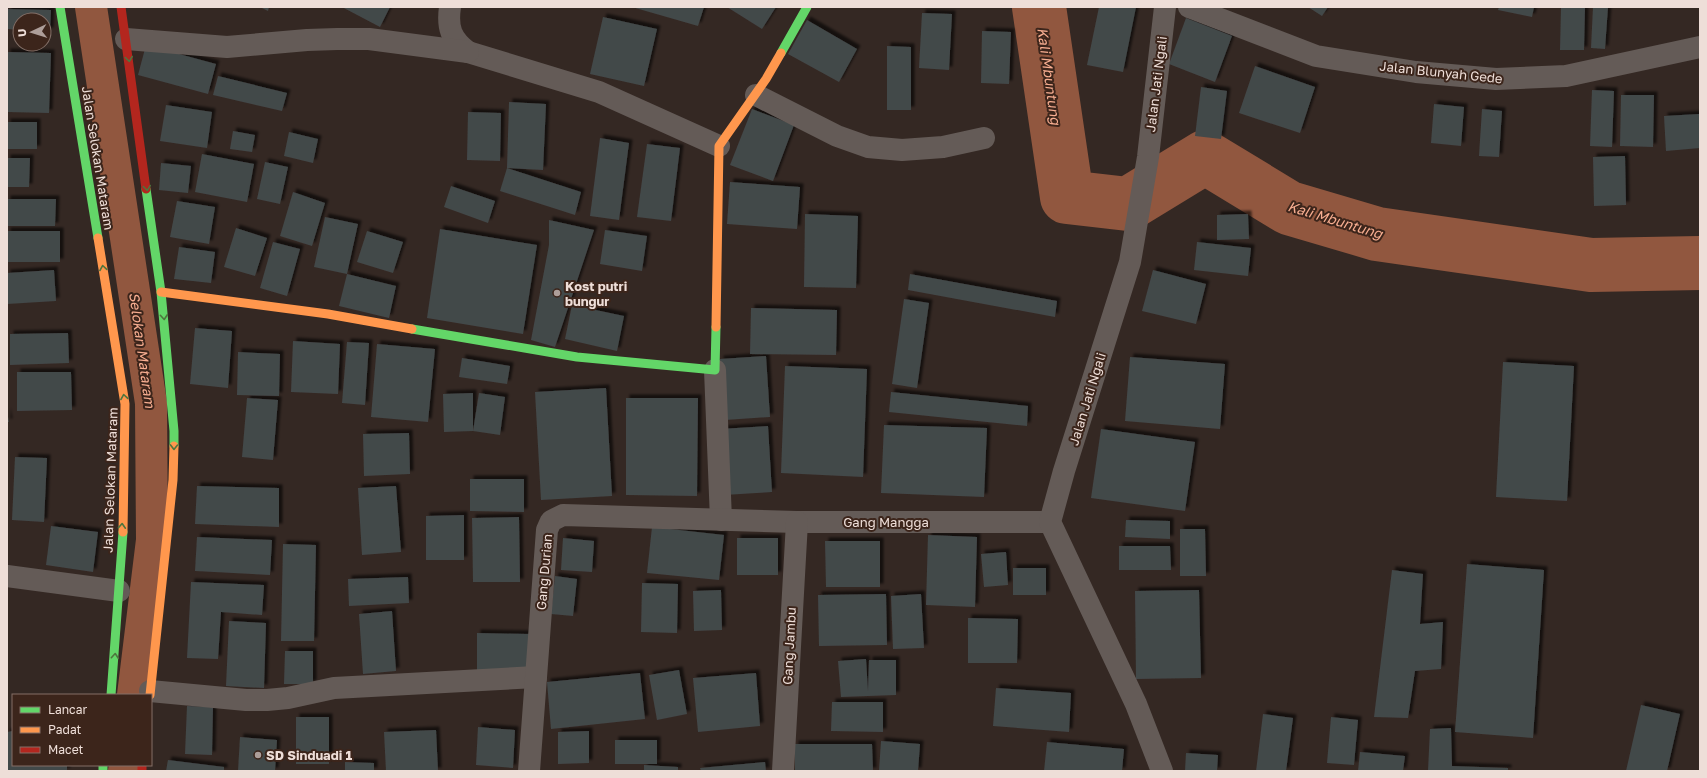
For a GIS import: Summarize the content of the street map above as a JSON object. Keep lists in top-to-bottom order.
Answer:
{
  "streets": {
    "main road": ["Jalan Selokan Mataram"],
    "street": [
      "Jalan Blunyah Gede",
      "Jalan Jati Ngali",
      "Gang Mangga",
      "Gang Durian",
      "Gang Jambu"
    ]
  },
  "crossings": [
    ["Jalan Jati Ngali", "Gang Mangga"],
    ["Gang Mangga", "Gang Durian"],
    ["Gang Mangga", "Gang Jambu"]
  ],
  "water": ["Kali Mbuntung", "Selokan Mataram"],
  "places": ["Kost putri bungur", "SD Sinduadi 1"],
  "legend": ["Lancar", "Padat", "Macet"],
  "north": "left"
}
